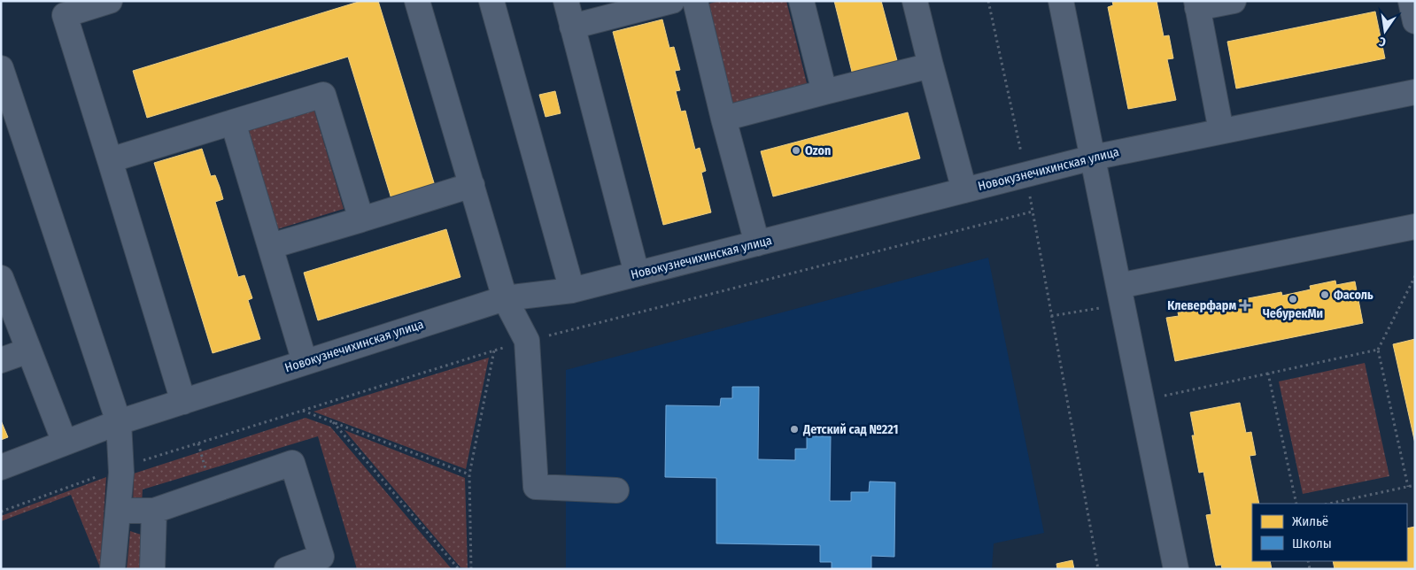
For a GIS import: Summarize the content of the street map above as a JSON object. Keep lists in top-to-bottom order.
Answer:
{
  "streets": {
    "street": ["Новокузнечихинская улица"]
  },
  "places": {
    "other": [
      "Ozon",
      "Фасоль",
      "ЧебурекМи",
      "Детский сад №221"
    ],
    "health": ["Клеверфарм"]
  },
  "legend": ["Жильё", "Школы"],
  "north": "bottom"
}
